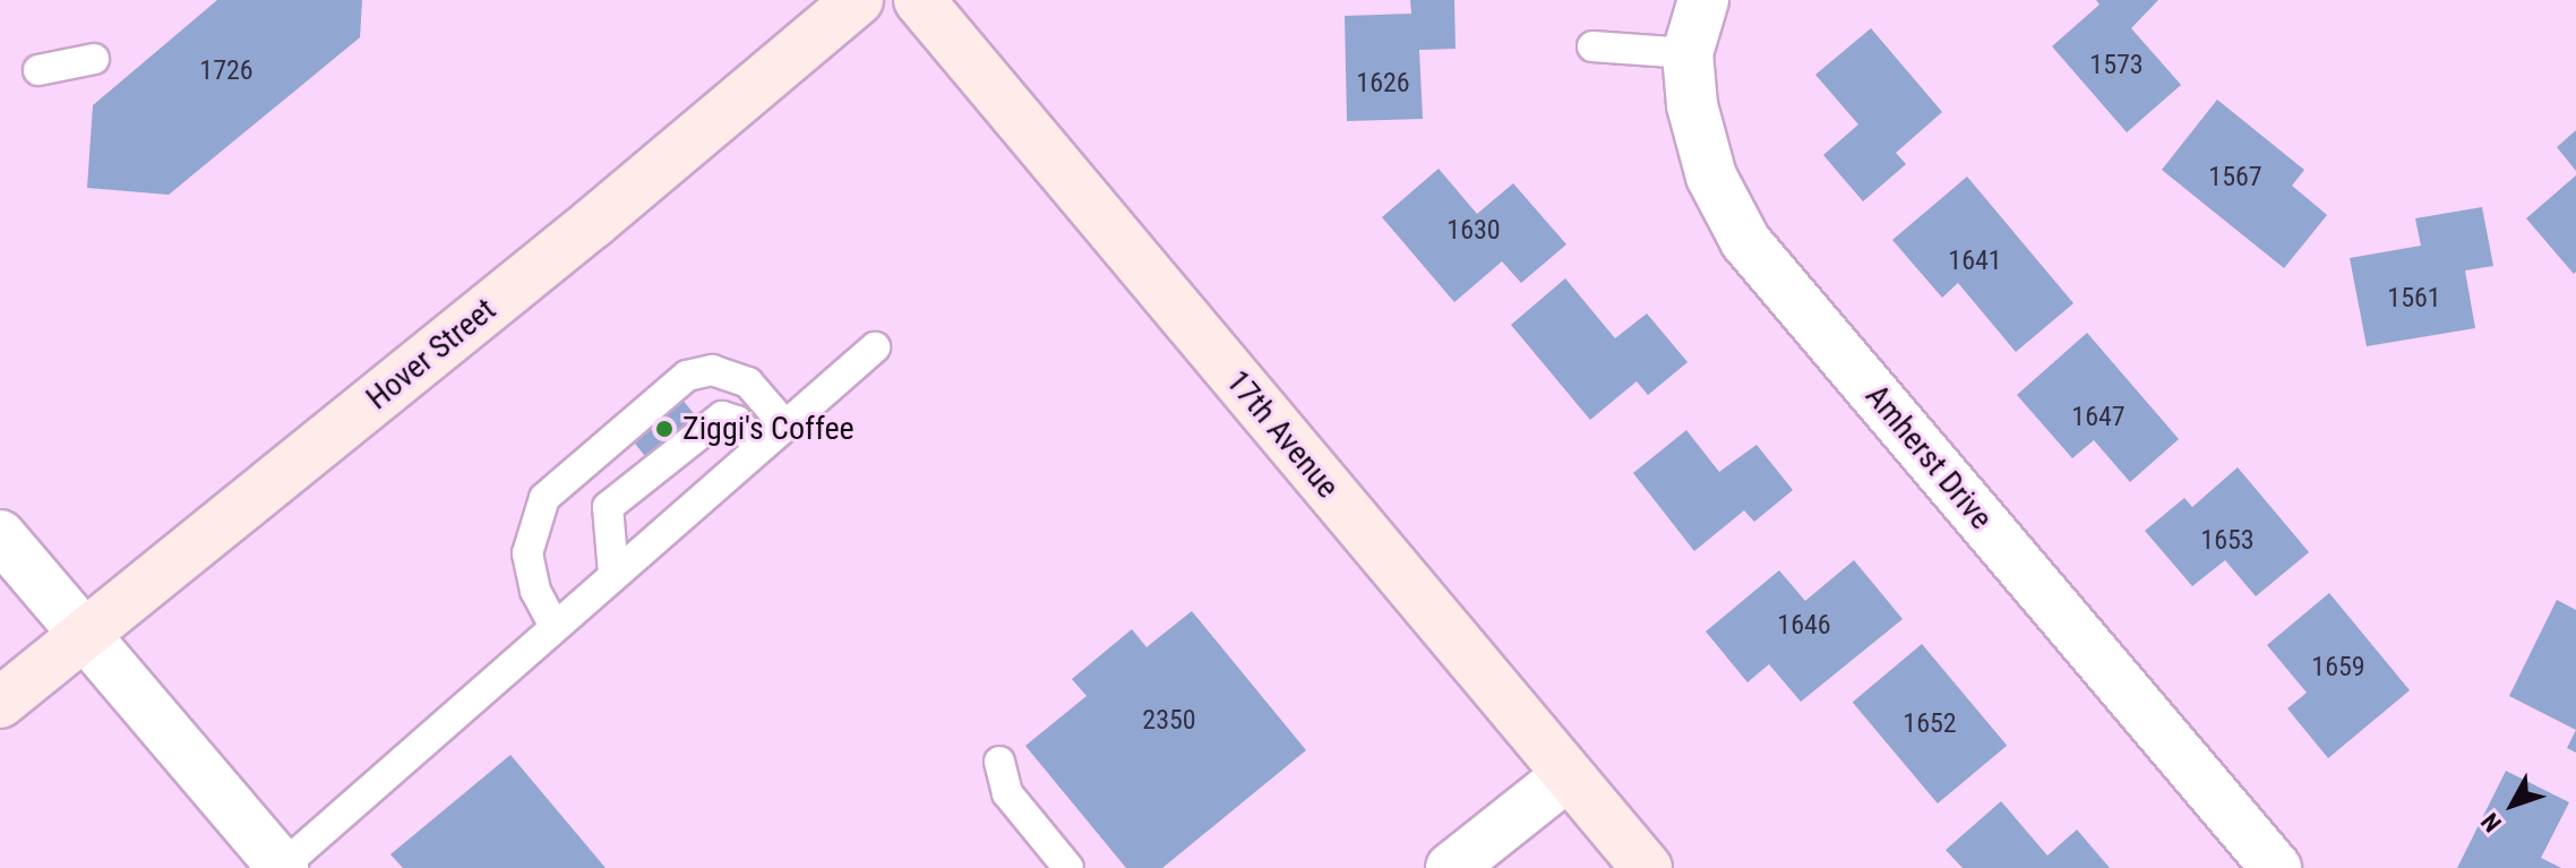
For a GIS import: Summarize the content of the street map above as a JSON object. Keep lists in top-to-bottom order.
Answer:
{
  "streets": {
    "main road": ["Hover Street", "17th Avenue"],
    "street": ["Amherst Drive"]
  },
  "places": ["Ziggi's Coffee"],
  "house_numbers": [
    "1573",
    "1726",
    "1626",
    "1567",
    "1630",
    "1641",
    "1561",
    "1647",
    "1653",
    "1646",
    "1659",
    "2350",
    "1652"
  ],
  "north": "bottom left"
}
